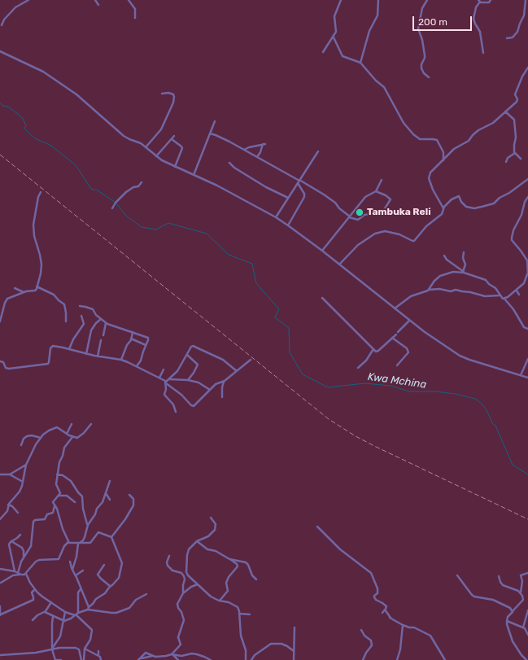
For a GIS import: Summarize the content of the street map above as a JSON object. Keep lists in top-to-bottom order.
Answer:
{
  "water": ["Kwa Mchina"],
  "places": ["Tambuka Reli"],
  "scale_bar": "200 m"
}
